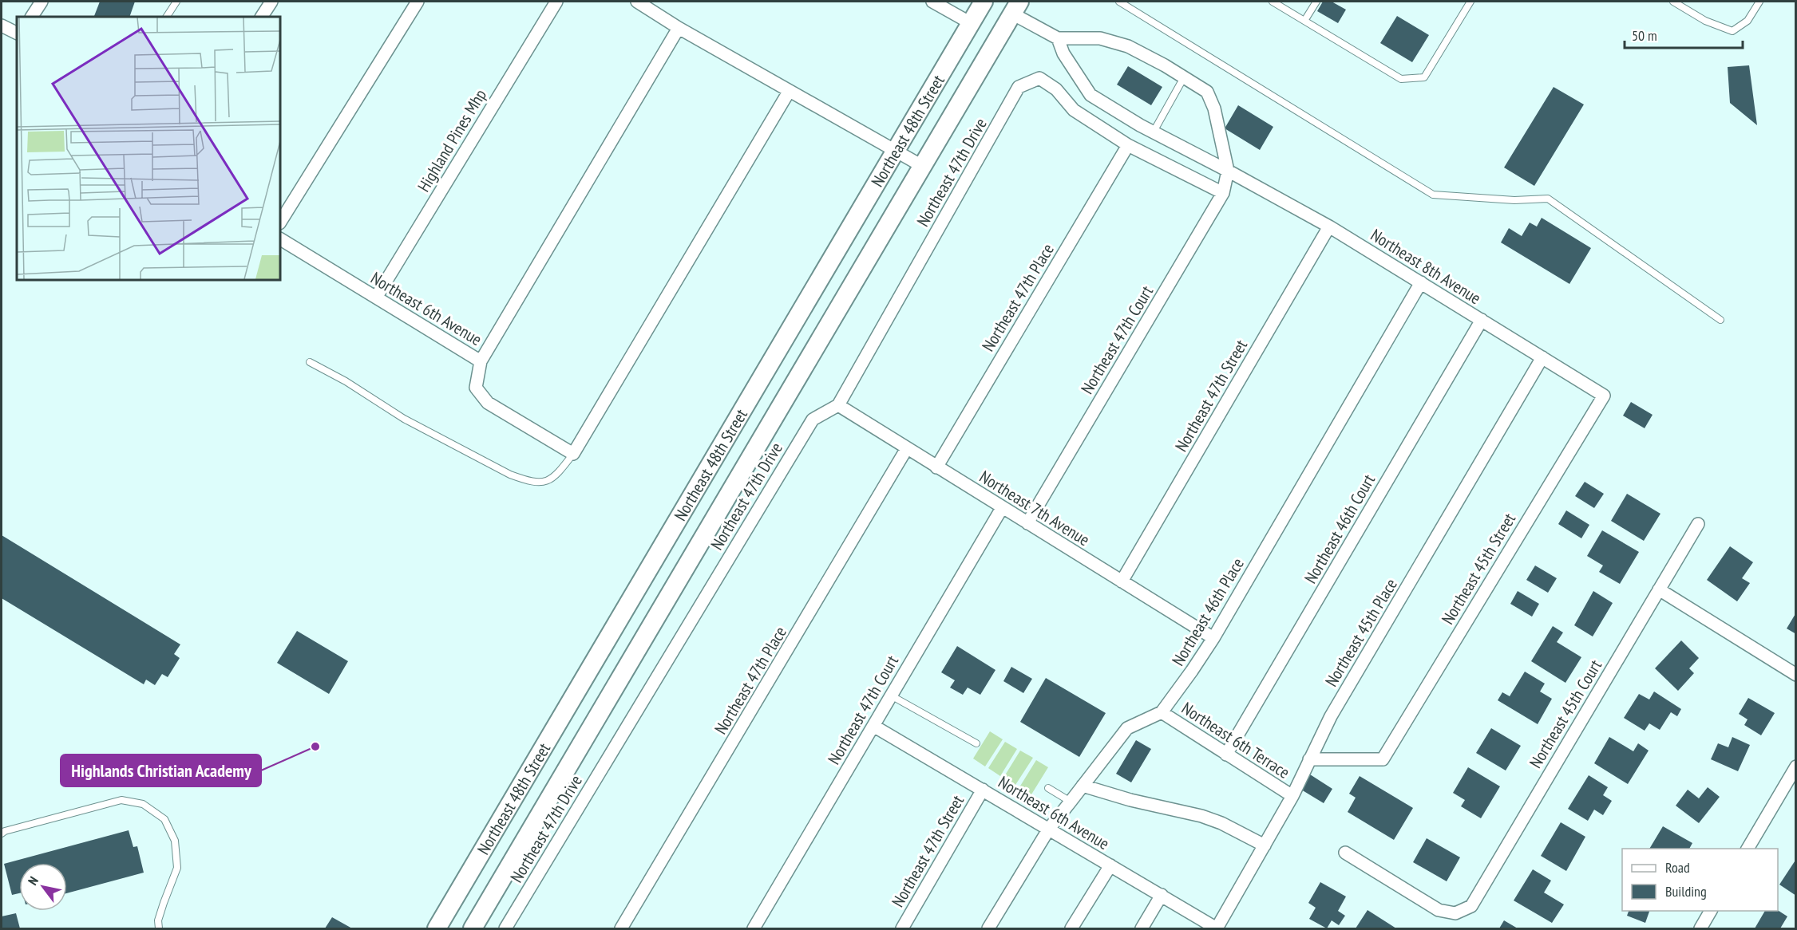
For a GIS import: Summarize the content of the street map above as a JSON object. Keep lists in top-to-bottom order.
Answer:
{
  "streets": {
    "main road": ["Northeast 48th Street"],
    "street": [
      "Highland Pines Mhp",
      "Northeast 47th Drive",
      "Northeast 8th Avenue",
      "Northeast 47th Place",
      "Northeast 6th Avenue",
      "Northeast 47th Court",
      "Northeast 47th Street",
      "Northeast 7th Avenue",
      "Northeast 46th Court",
      "Northeast 45th Street",
      "Northeast 46th Place",
      "Northeast 45th Place",
      "Northeast 45th Court",
      "Northeast 6th Terrace"
    ]
  },
  "crossings": [
    ["Highland Pines Mhp", "Northeast 6th Avenue"],
    ["Northeast 47th Drive", "Northeast 47th Place"],
    ["Northeast 47th Drive", "Northeast 7th Avenue"],
    ["Northeast 8th Avenue", "Northeast 47th Court"],
    ["Northeast 8th Avenue", "Northeast 47th Street"],
    ["Northeast 8th Avenue", "Northeast 46th Court"],
    ["Northeast 8th Avenue", "Northeast 45th Street"],
    ["Northeast 8th Avenue", "Northeast 46th Place"],
    ["Northeast 8th Avenue", "Northeast 45th Place"],
    ["Northeast 47th Place", "Northeast 7th Avenue"],
    ["Northeast 6th Avenue", "Northeast 47th Court"],
    ["Northeast 6th Avenue", "Northeast 47th Street"],
    ["Northeast 6th Avenue", "Northeast 45th Place"],
    ["Northeast 47th Court", "Northeast 7th Avenue"],
    ["Northeast 47th Street", "Northeast 7th Avenue"],
    ["Northeast 7th Avenue", "Northeast 46th Place"],
    ["Northeast 46th Court", "Northeast 6th Terrace"],
    ["Northeast 45th Street", "Northeast 45th Place"],
    ["Northeast 46th Place", "Northeast 6th Terrace"],
    ["Northeast 45th Place", "Northeast 6th Terrace"]
  ],
  "places": ["Highlands Christian Academy"],
  "legend": ["Road", "Building"],
  "scale_bar": "50 m",
  "north": "top left"
}
